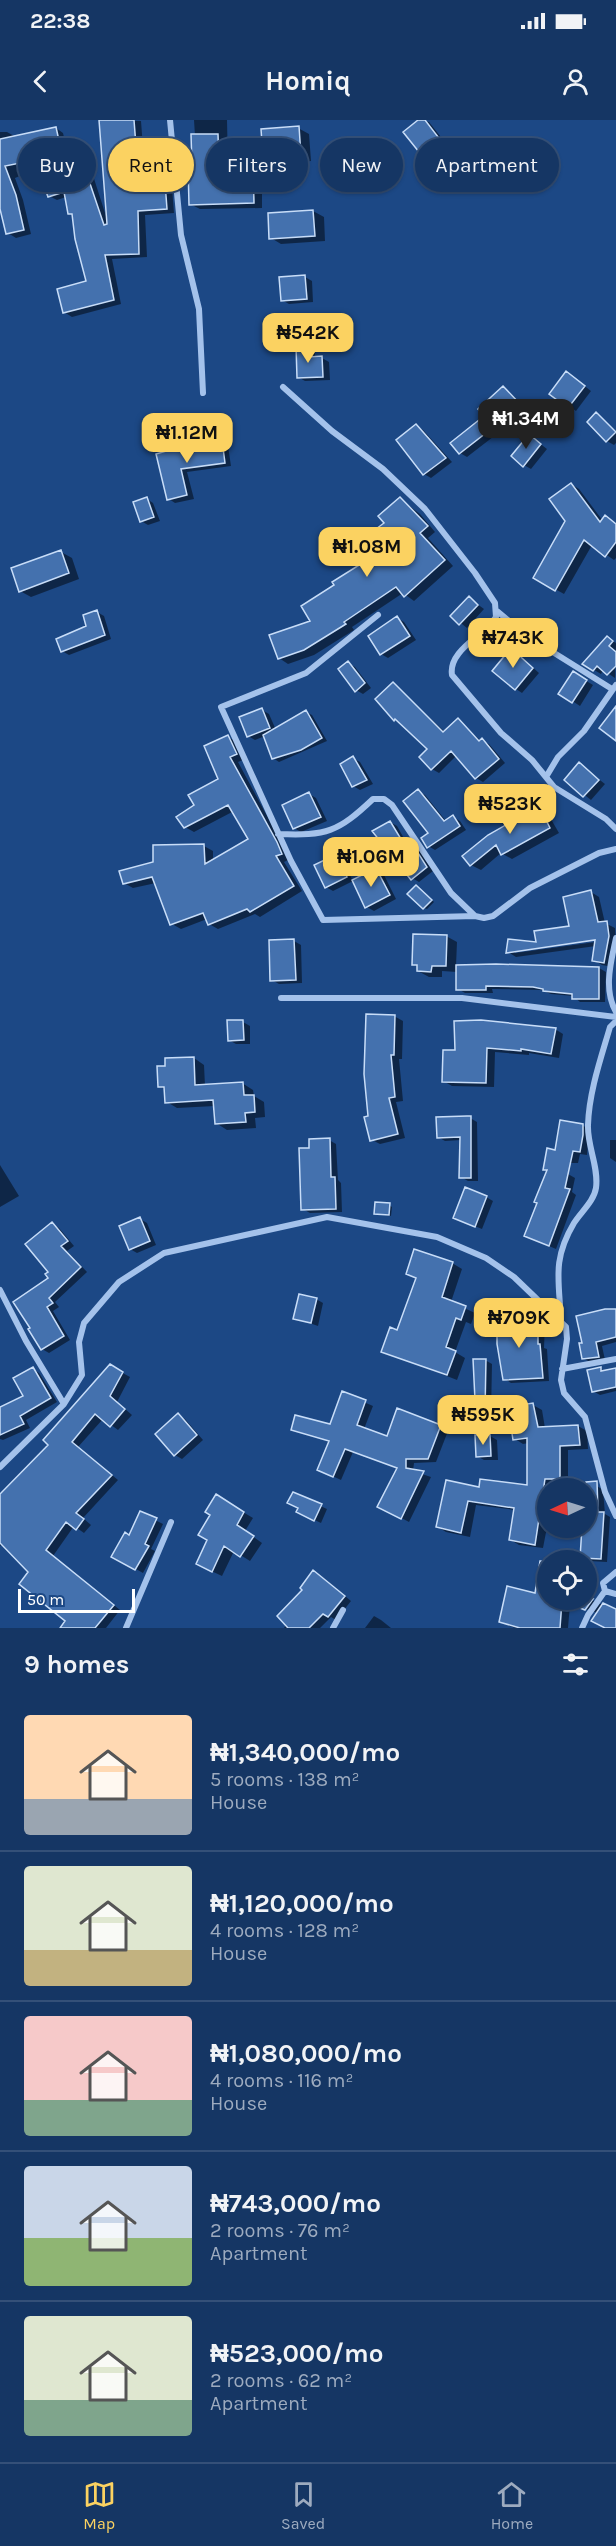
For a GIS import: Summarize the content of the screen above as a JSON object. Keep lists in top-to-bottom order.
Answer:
{
  "scale_bar": "50 m",
  "north": "left",
  "page": {
    "status": "22:38",
    "header": "Homiq",
    "chip": [
      "Buy",
      "Rent",
      "Filters",
      "New",
      "Apartment"
    ],
    "price": [
      "₦542K",
      "₦1.34M",
      "₦1.12M",
      "₦1.08M",
      "₦743K",
      "₦523K",
      "₦1.06M",
      "₦709K",
      "₦595K"
    ],
    "scale": "50 m",
    "heading": "9 homes",
    "list": [
      {
        "name": "₦1,340,000/mo",
        "note": "5 rooms · 138 m² · House"
      },
      {
        "name": "₦1,120,000/mo",
        "note": "4 rooms · 128 m² · House"
      },
      {
        "name": "₦1,080,000/mo",
        "note": "4 rooms · 116 m² · House"
      },
      {
        "name": "₦743,000/mo",
        "note": "2 rooms · 76 m² · Apartment"
      },
      {
        "name": "₦523,000/mo",
        "note": "2 rooms · 62 m² · Apartment"
      }
    ],
    "tabs": ["Map", "Saved", "Home"]
  }
}
